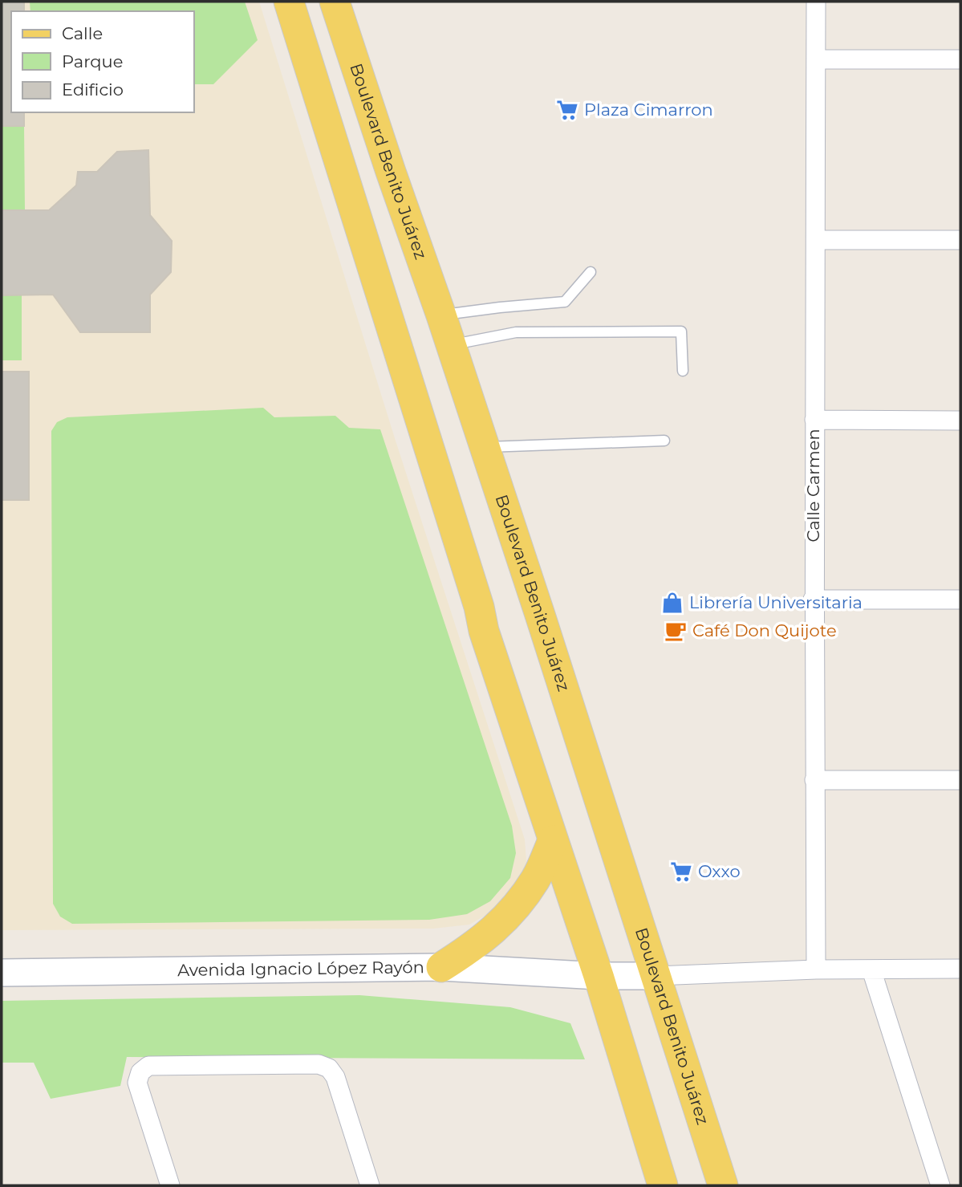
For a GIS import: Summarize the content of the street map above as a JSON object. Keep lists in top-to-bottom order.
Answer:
{
  "streets": {
    "main road": ["Boulevard Benito Juárez"],
    "street": ["Calle Carmen", "Avenida Ignacio López Rayón"]
  },
  "crossings": [
    ["Boulevard Benito Juárez", "Avenida Ignacio López Rayón"]
  ],
  "places": {
    "supermarket": ["Plaza Cimarron", "Oxxo"],
    "shop": ["Librería Universitaria"],
    "cafe": ["Café Don Quijote"]
  },
  "legend": ["Calle", "Parque", "Edificio"]
}
